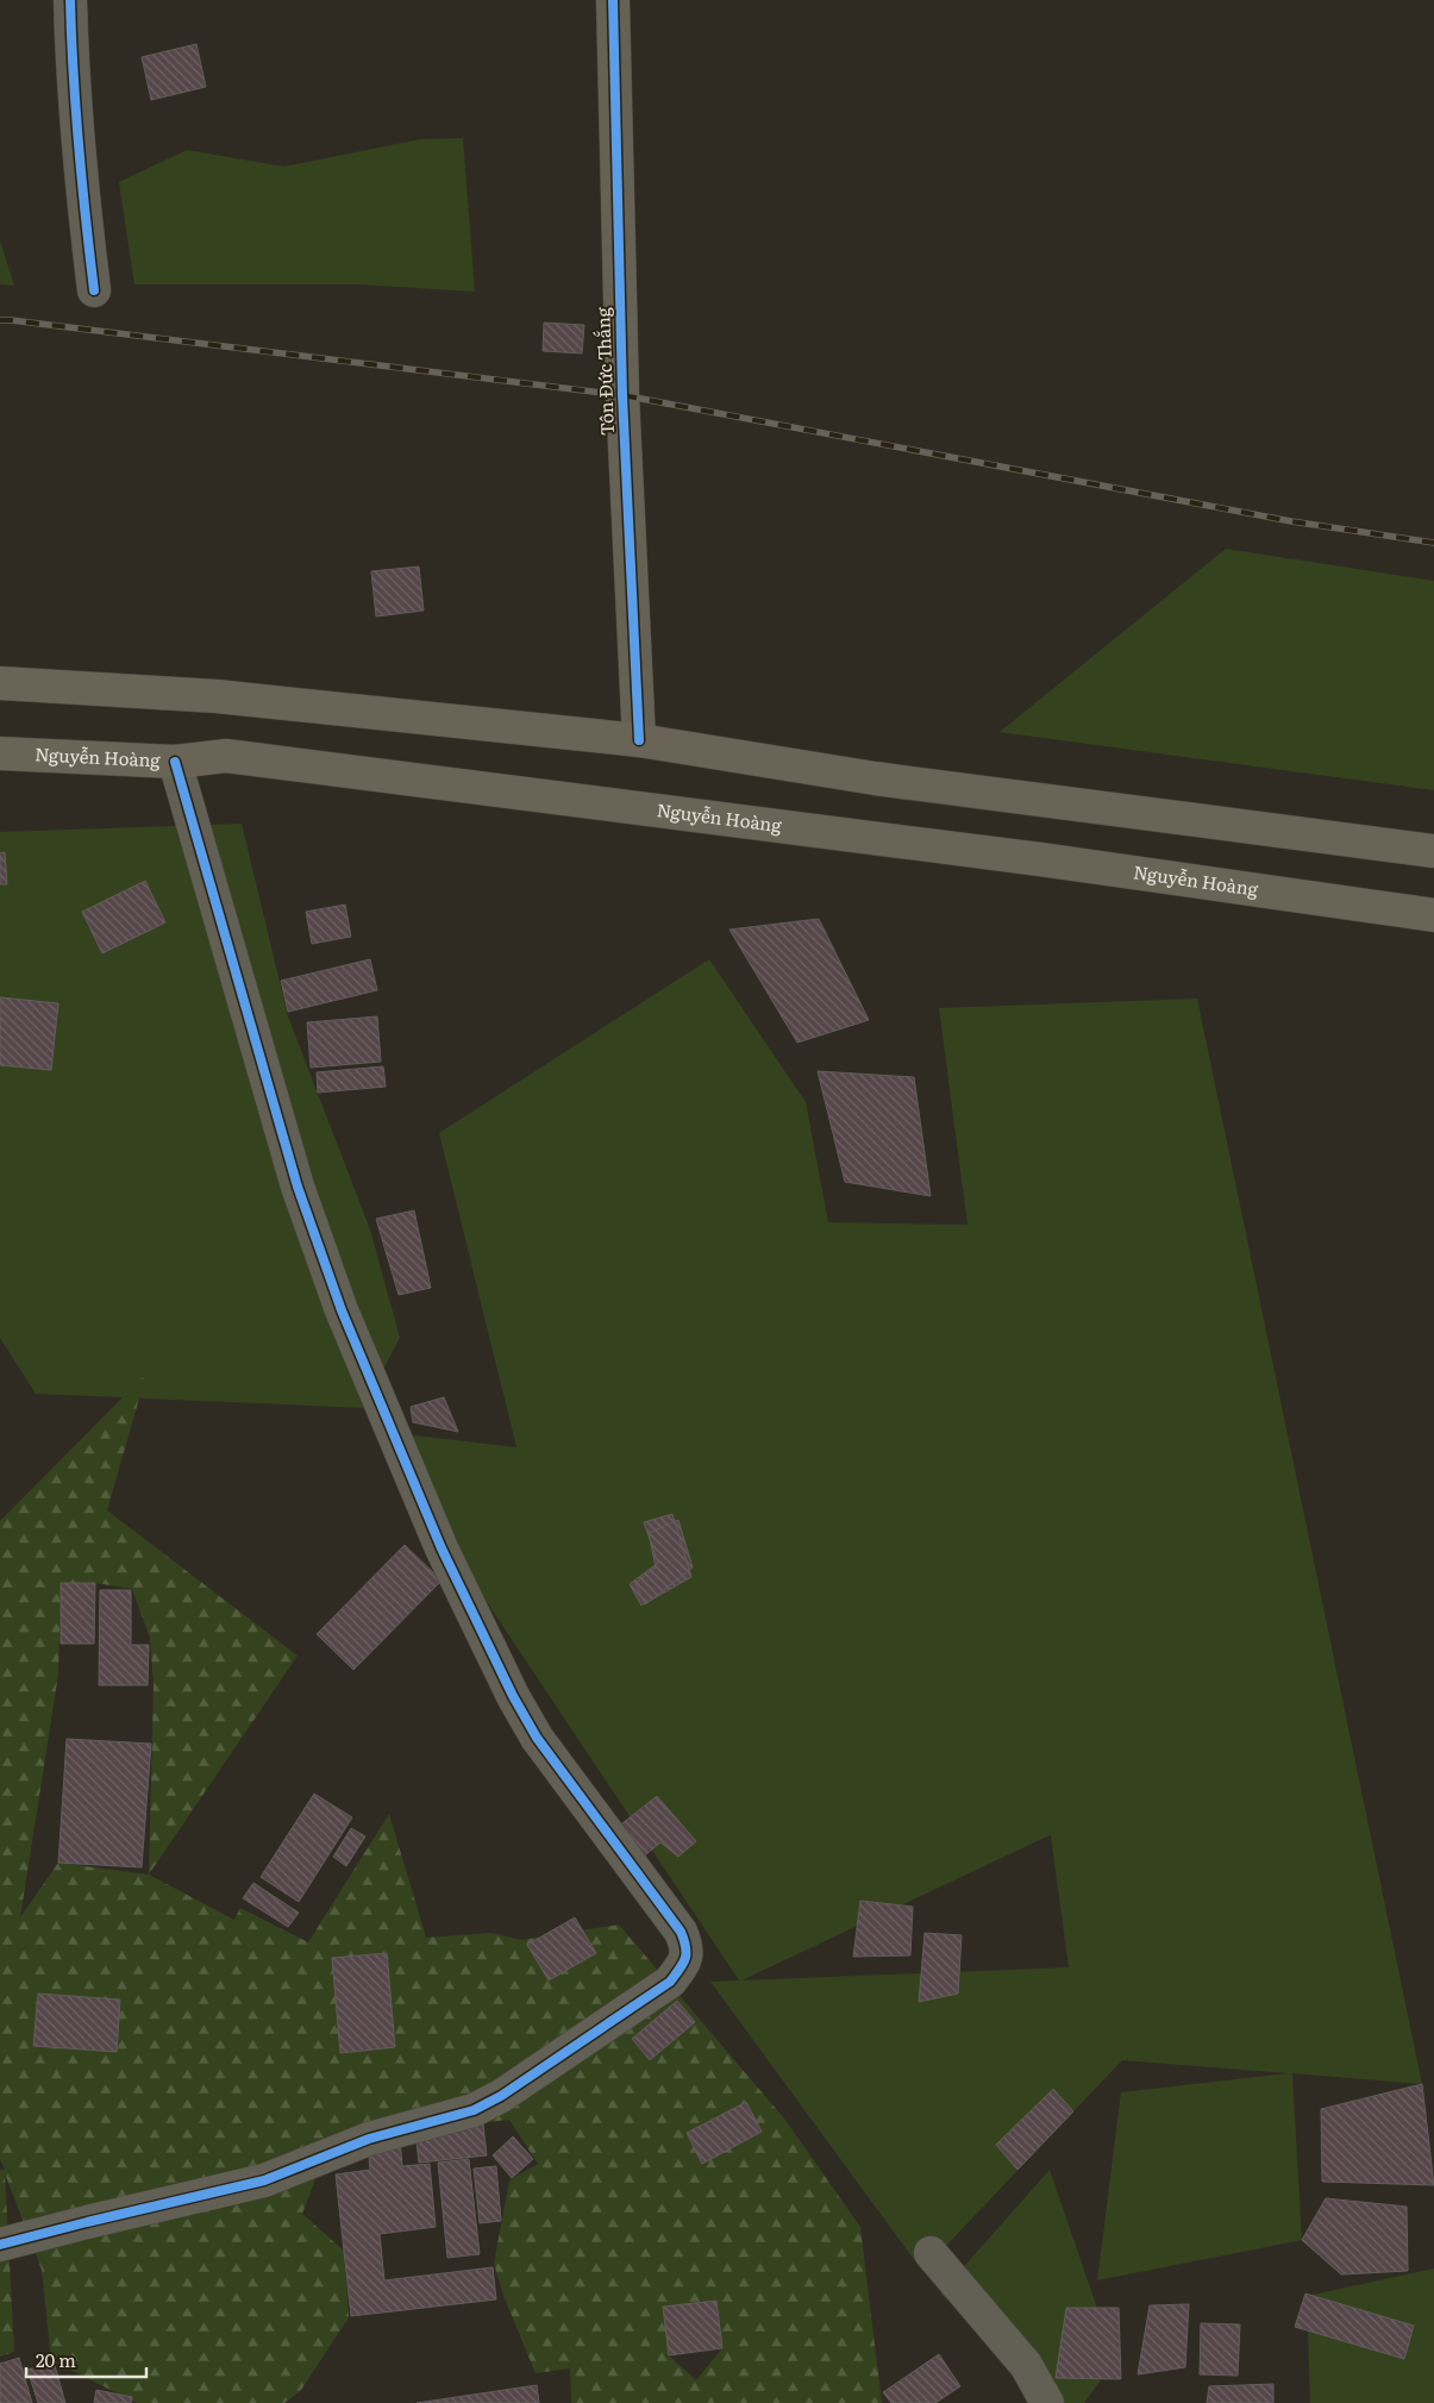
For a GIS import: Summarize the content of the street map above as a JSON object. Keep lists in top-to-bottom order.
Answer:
{
  "streets": {
    "highway": ["Nguyễn Hoàng"],
    "street": ["Tôn Đức Thắng"]
  },
  "scale_bar": "20 m"
}
